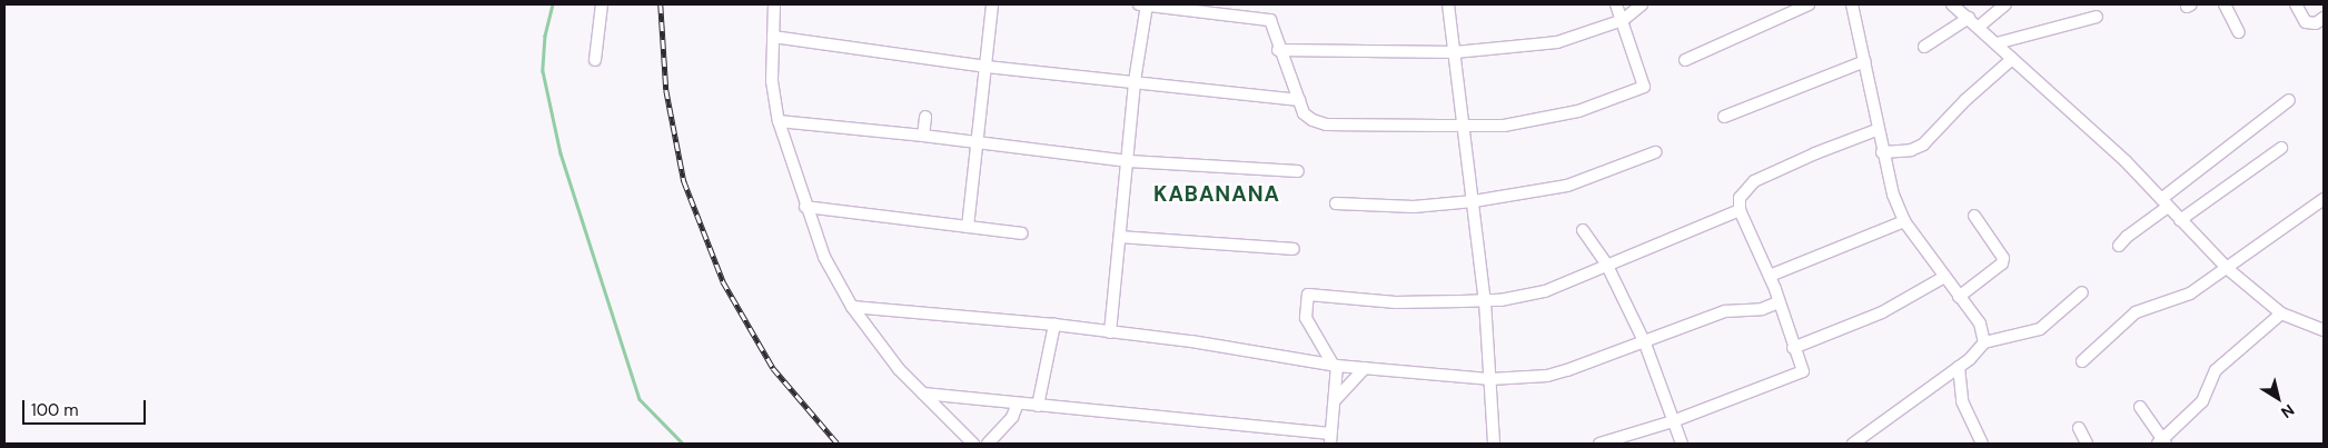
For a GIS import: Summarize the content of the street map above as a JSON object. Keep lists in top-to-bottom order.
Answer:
{
  "districts": ["KABANANA"],
  "scale_bar": "100 m",
  "north": "bottom right"
}
